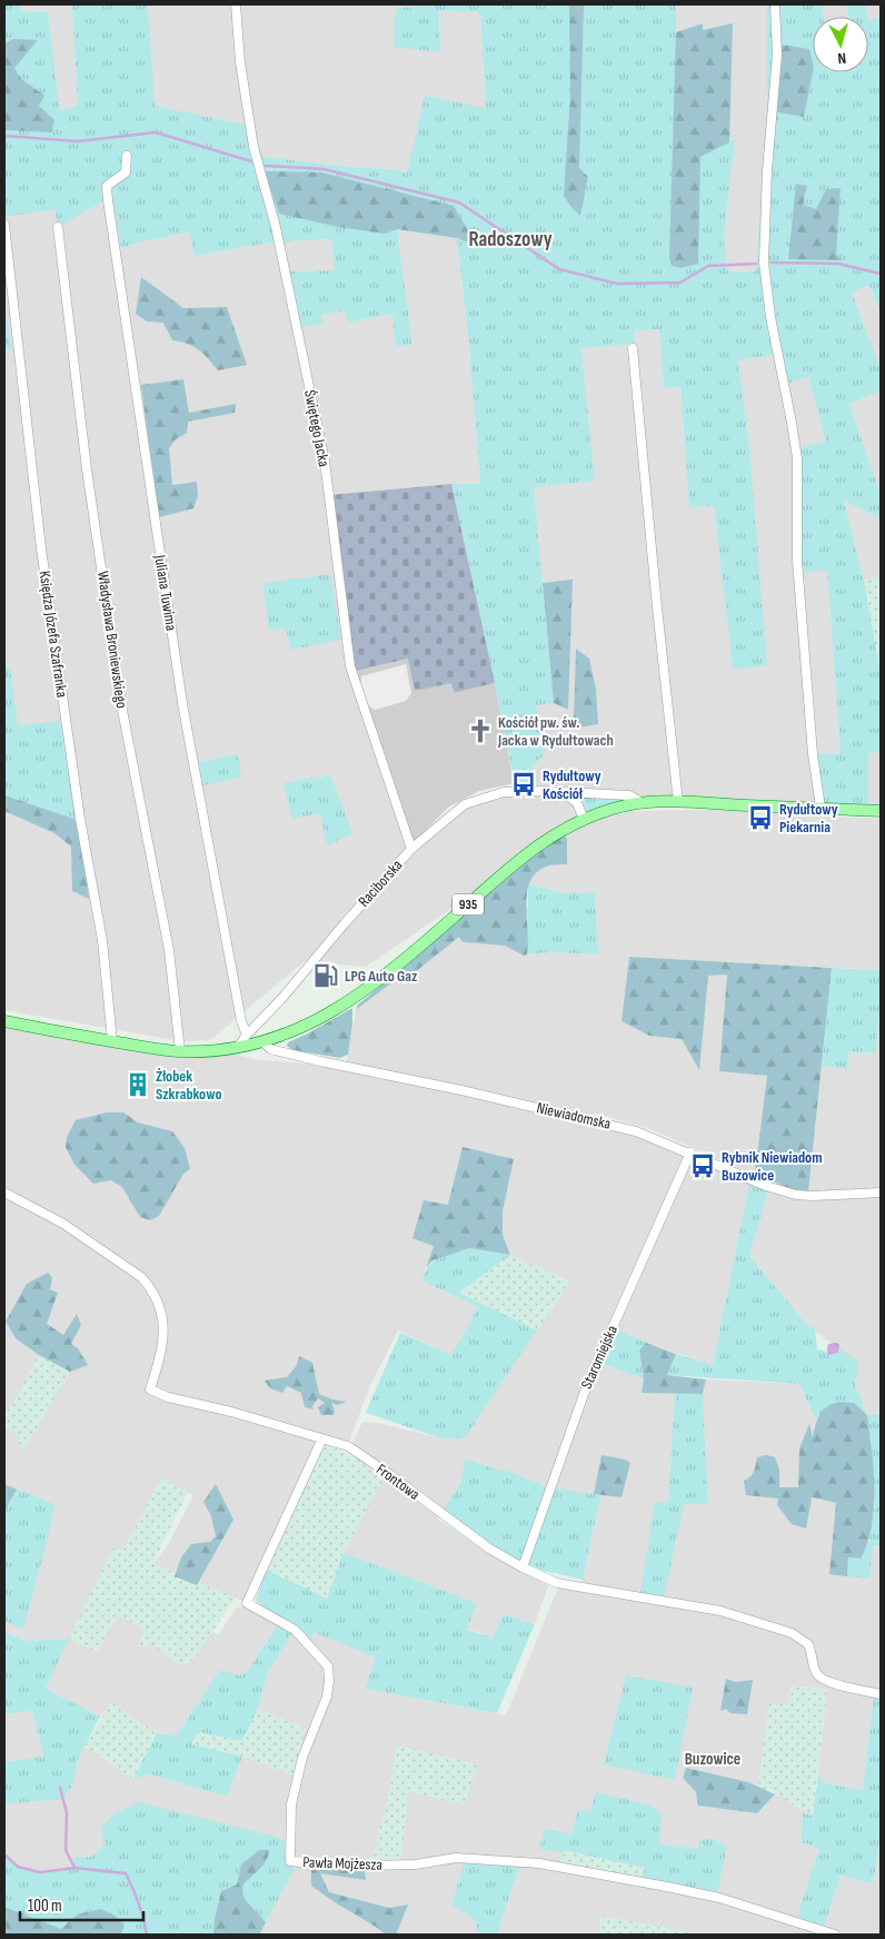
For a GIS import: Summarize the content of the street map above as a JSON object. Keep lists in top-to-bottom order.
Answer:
{
  "streets": {
    "main road": ["Raciborska", "935"],
    "street": [
      "Świętego Jacka",
      "Juliana Tuwima",
      "Księdza Józefa Szafranka",
      "Władysława Broniewskiego",
      "Niewiadomska",
      "Staromiejska",
      "Frontowa",
      "Pawła Mojżesza"
    ]
  },
  "crossings": [
    ["Świętego Jacka", "Raciborska"],
    ["Juliana Tuwima", "Raciborska"],
    ["Księdza Józefa Szafranka", "Raciborska"],
    ["Władysława Broniewskiego", "Raciborska"],
    ["Raciborska", "Niewiadomska"],
    ["Niewiadomska", "Staromiejska"],
    ["Staromiejska", "Frontowa"],
    ["Frontowa", "Pawła Mojżesza"]
  ],
  "districts": ["Radoszowy", "Buzowice"],
  "places": {
    "church": ["Kościół pw. św. Jacka w Rydułtowach"],
    "bus stop": ["Rydułtowy Kościół", "Rydułtowy Piekarnia", "Rybnik Niewiadom Buzowice"],
    "fuel station": ["LPG Auto Gaz"],
    "building": ["Żłobek Szkrabkowo"]
  },
  "scale_bar": "100 m",
  "north": "bottom"
}
